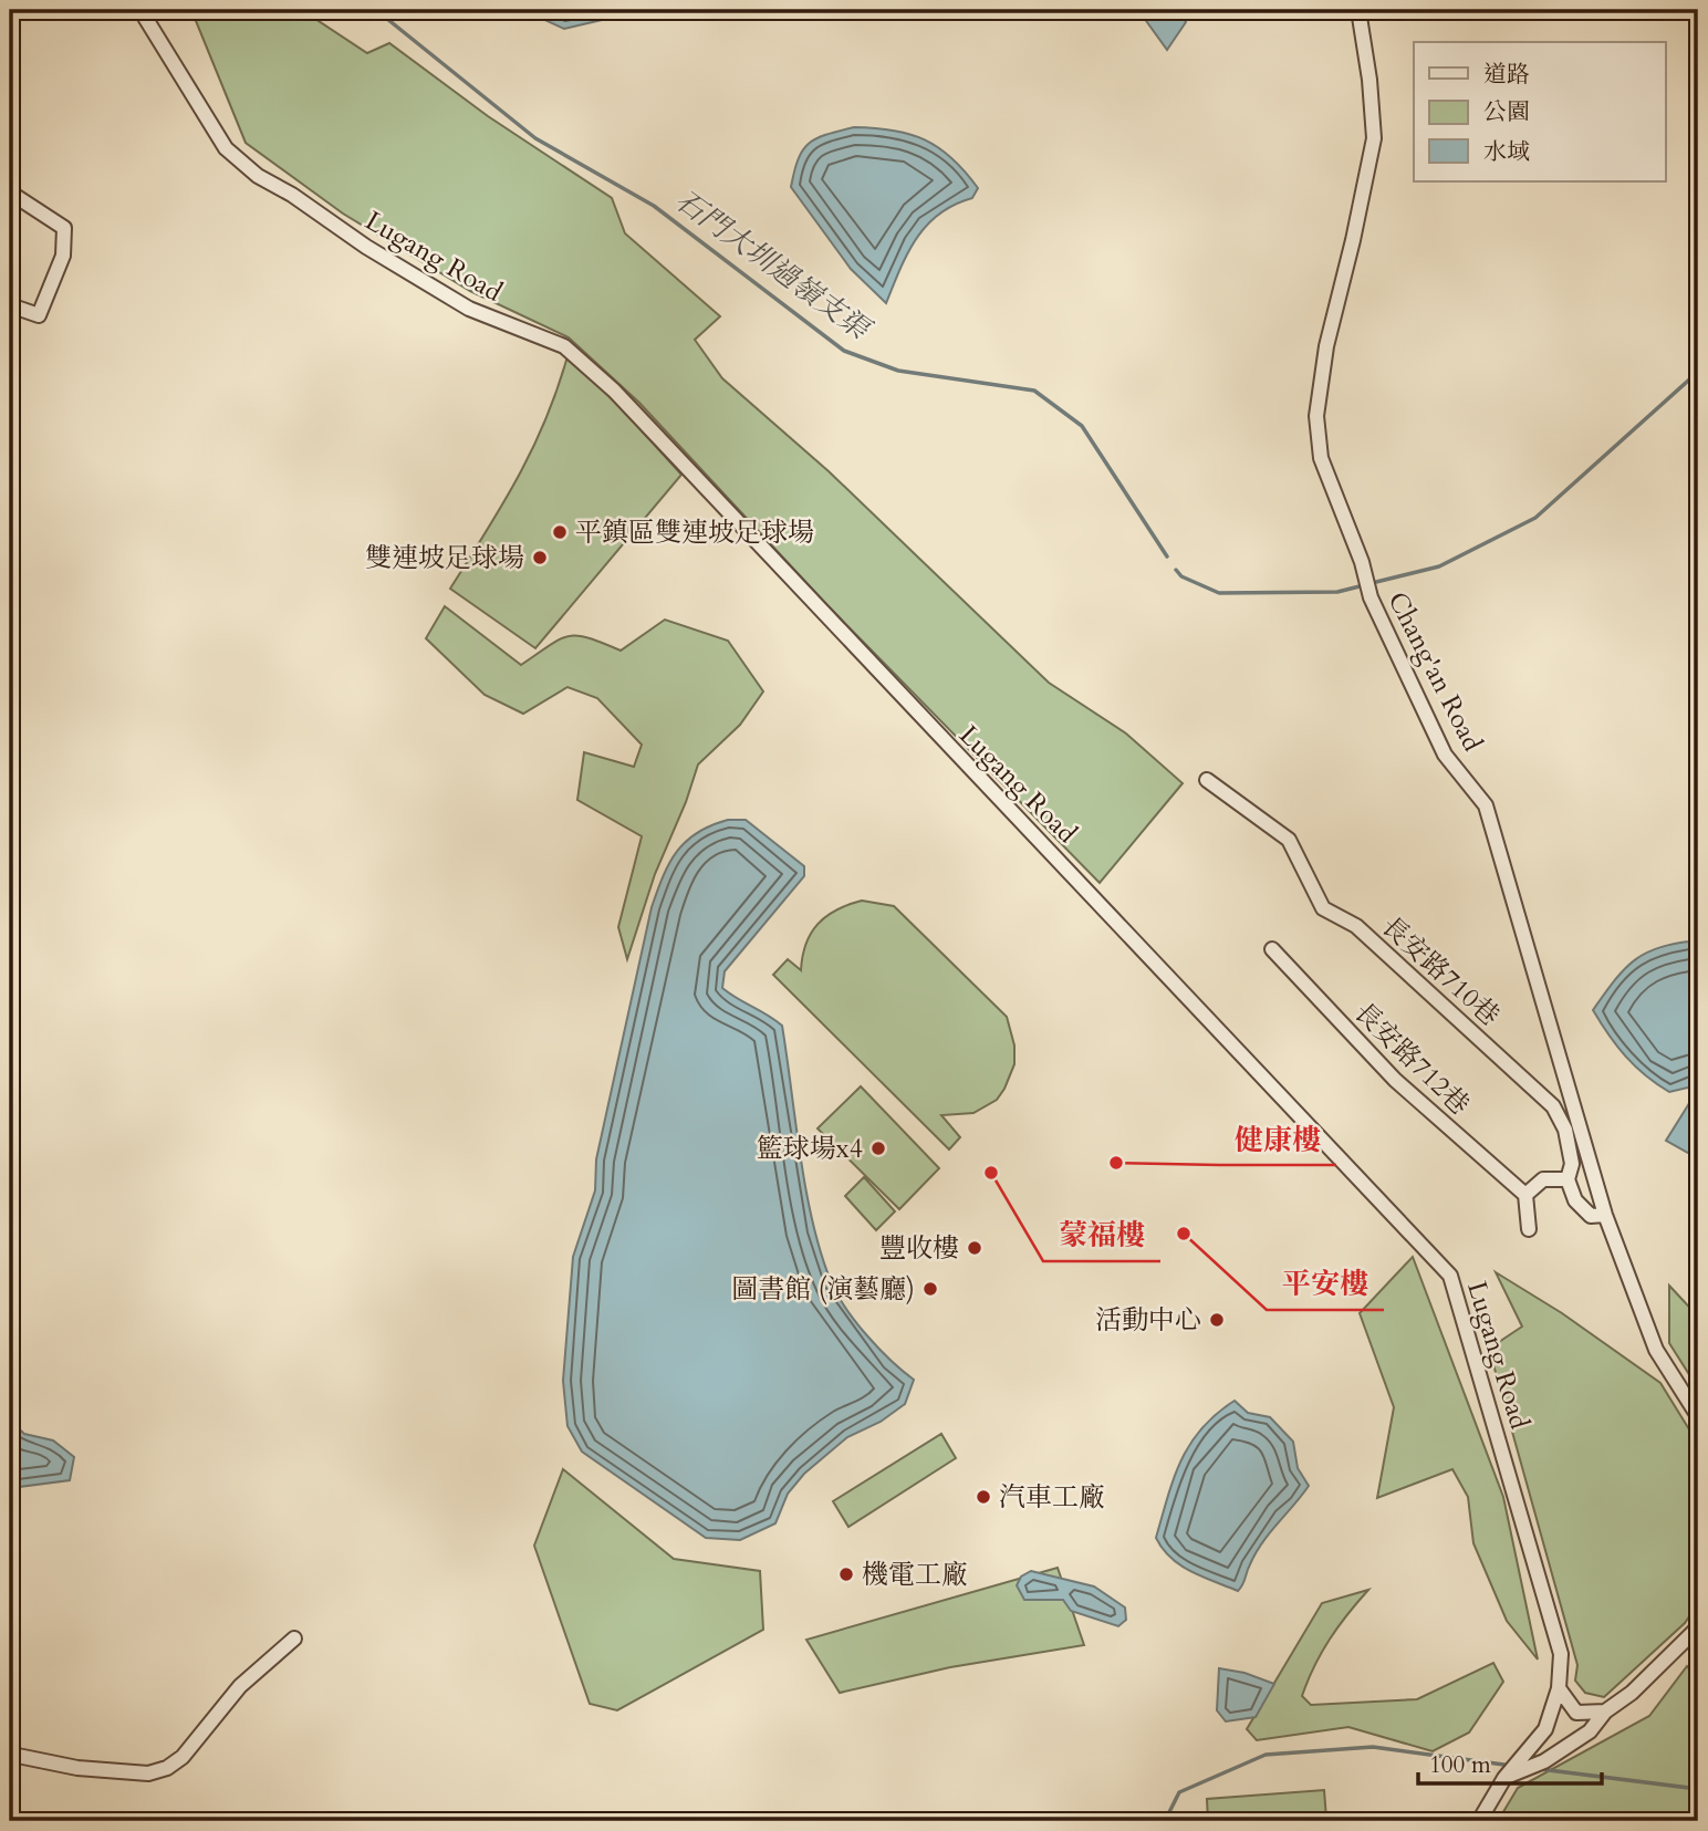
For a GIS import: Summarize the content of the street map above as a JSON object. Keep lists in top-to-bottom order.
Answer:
{
  "streets": {
    "street": [
      "Lugang Road",
      "Chang'an Road",
      "長安路710巷",
      "長安路712巷"
    ]
  },
  "water": ["石門大圳過嶺支渠"],
  "places": [
    "平鎮區雙連坡足球場",
    "雙連坡足球場",
    "籃球場x4",
    "健康樓",
    "蒙福樓",
    "平安樓",
    "豐收樓",
    "圖書館 (演藝廳)",
    "活動中心",
    "汽車工廠",
    "機電工廠"
  ],
  "legend": ["道路", "公園", "水域"],
  "scale_bar": "100 m"
}
